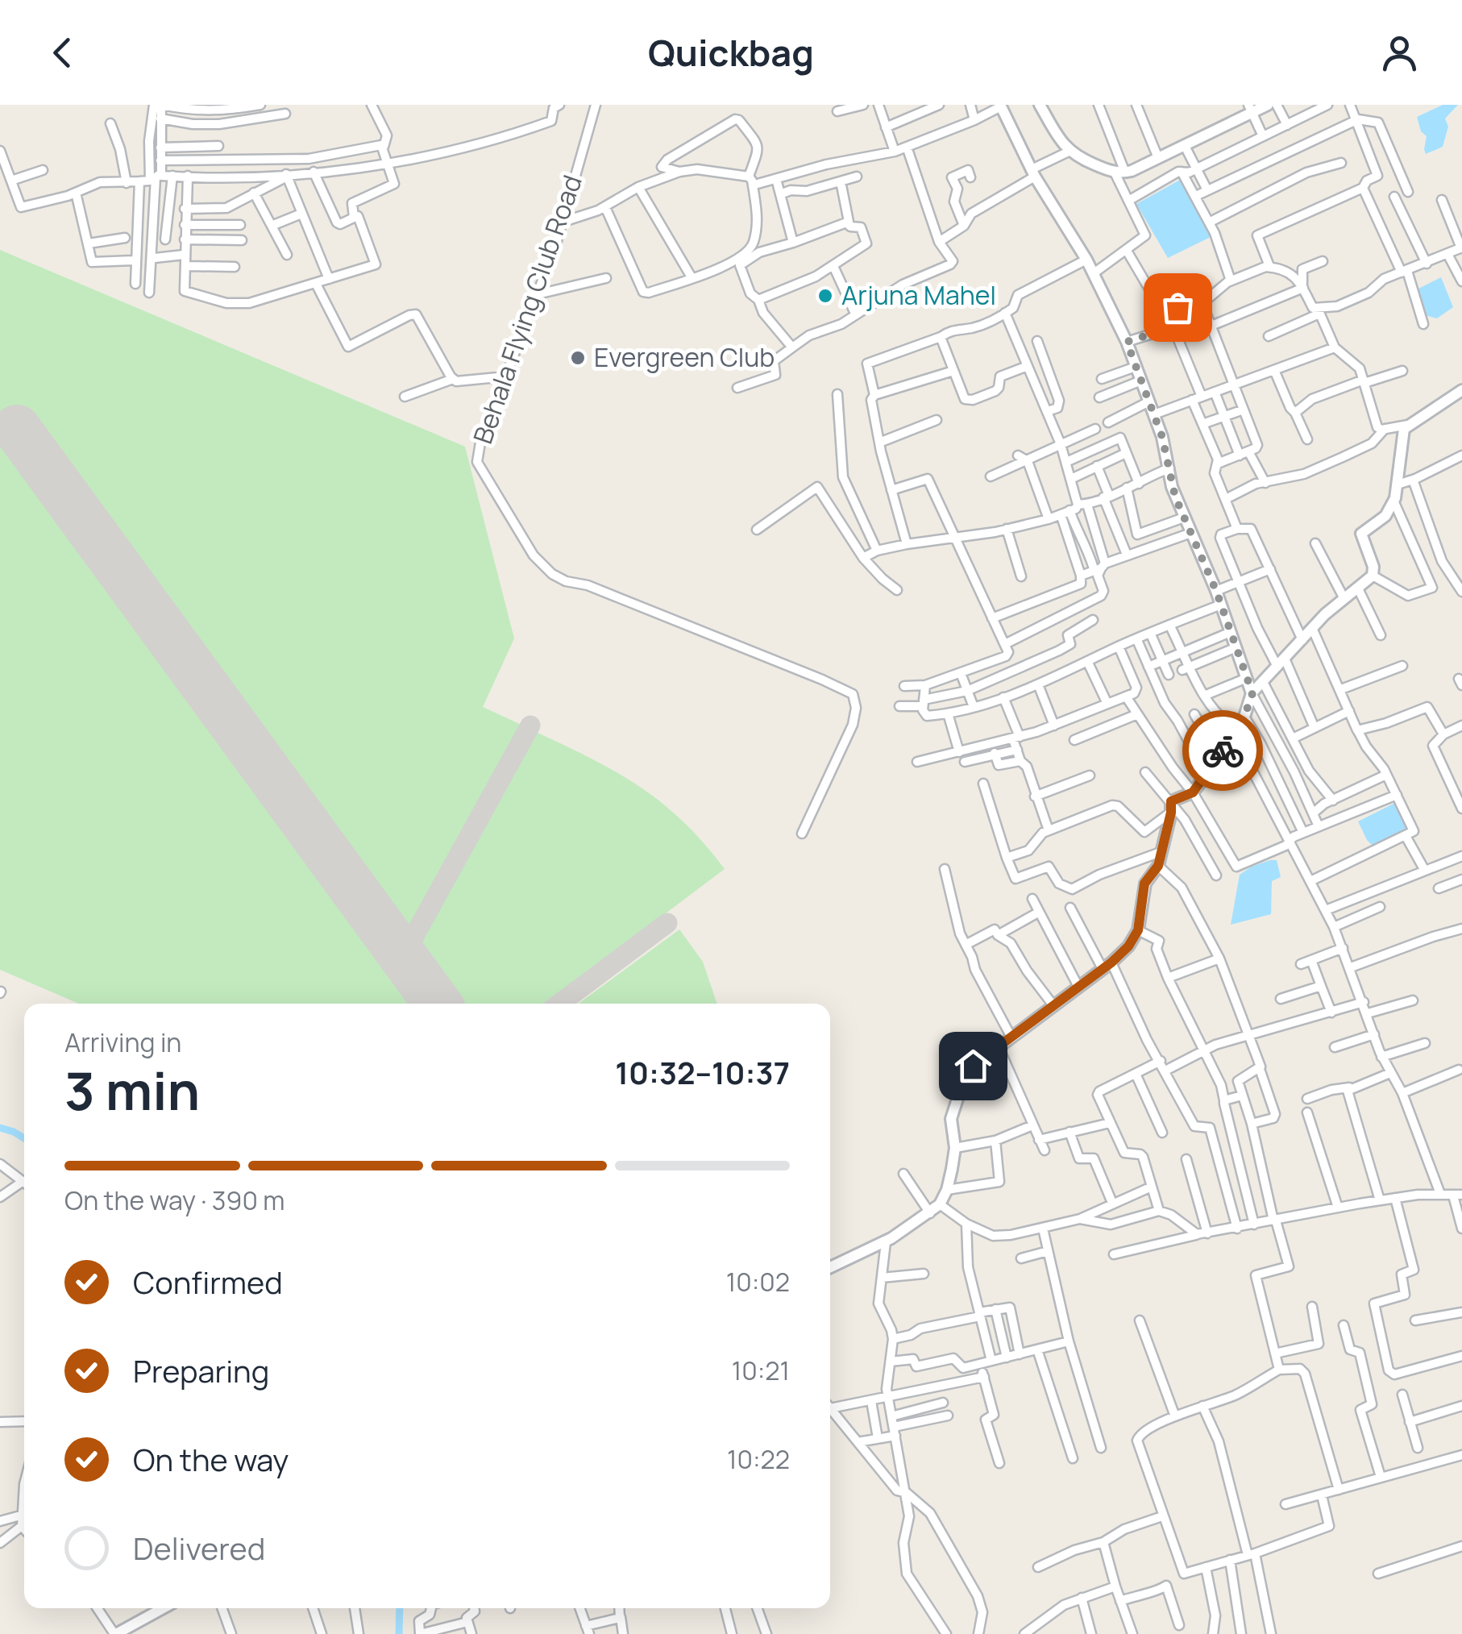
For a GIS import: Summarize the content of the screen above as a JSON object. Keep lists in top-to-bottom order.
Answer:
{
  "streets": {
    "street": ["Behala Flying Club Road"]
  },
  "places": ["Arjuna Mahel", "Evergreen Club"],
  "page": {
    "header": "Quickbag",
    "heading": ["3 min", "Arriving in", "10:32–10:37"],
    "bar": "On the way · 390 m",
    "list": [
      ["Confirmed", "10:02"],
      ["Preparing", "10:21"],
      ["On the way", "10:22"],
      "Delivered"
    ]
  }
}
